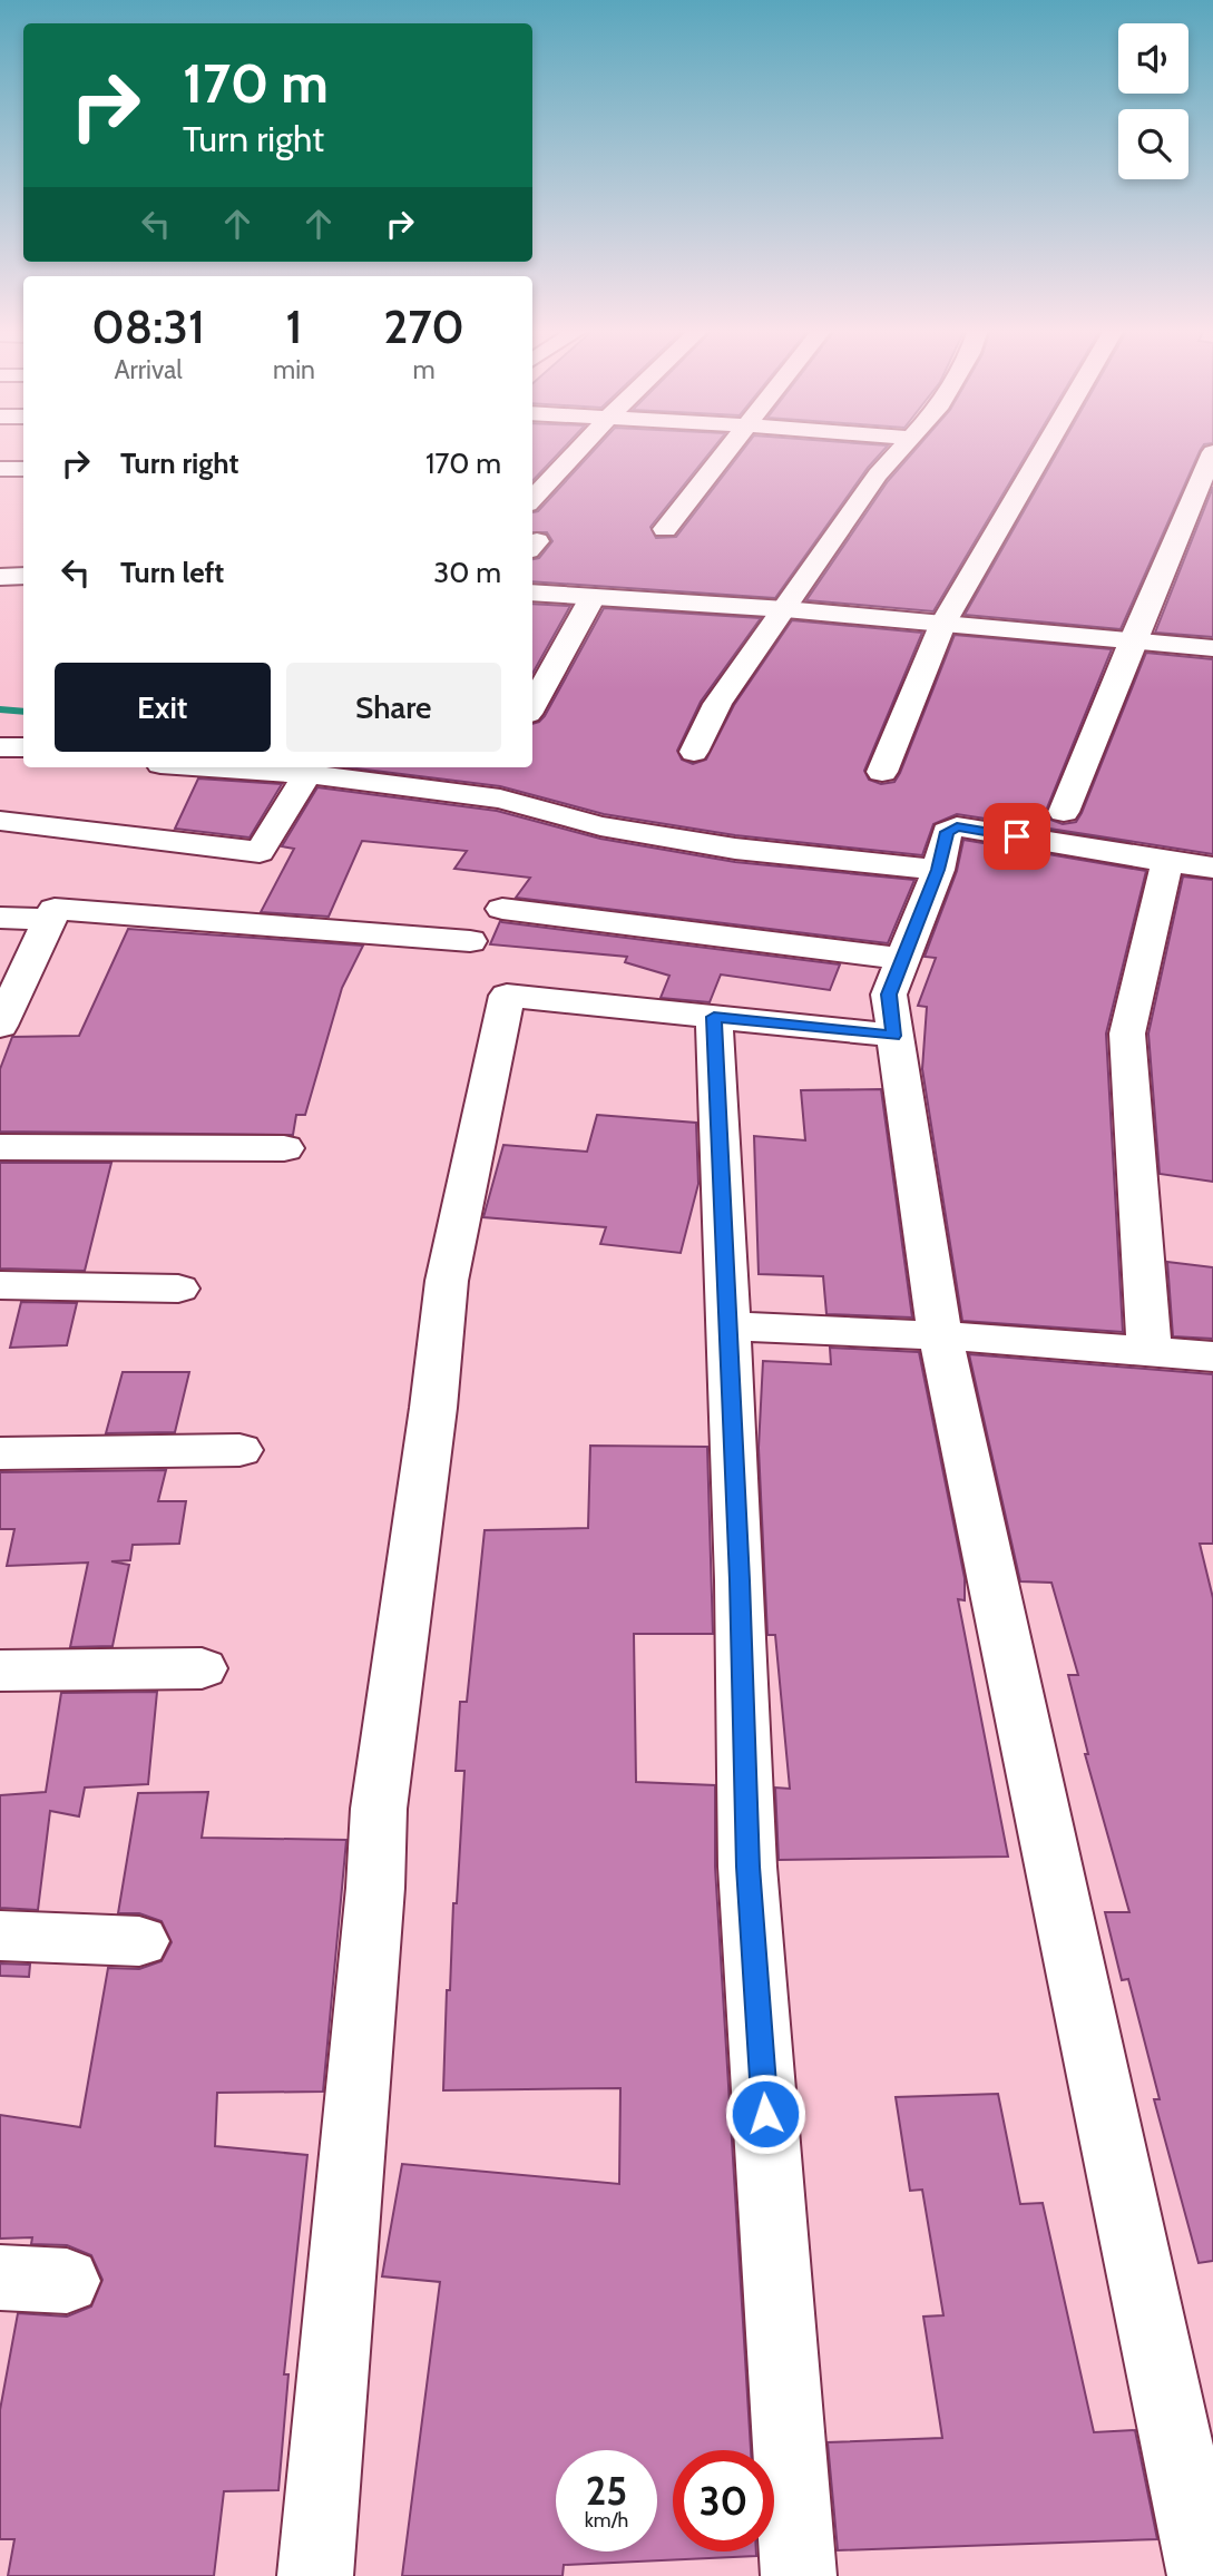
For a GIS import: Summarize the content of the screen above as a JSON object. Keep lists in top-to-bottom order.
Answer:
{
  "page": {
    "turn": ["170 m", "Turn right"],
    "eta": [
      "08:31",
      "Arrival",
      "1",
      "min",
      "270",
      "m"
    ],
    "list": [
      {
        "name": "Turn right",
        "value": "170 m"
      },
      {
        "name": "Turn left",
        "value": "30 m"
      }
    ],
    "buttons": ["Exit", "Share"],
    "speed": "25 km/h",
    "limit": "30"
  }
}
